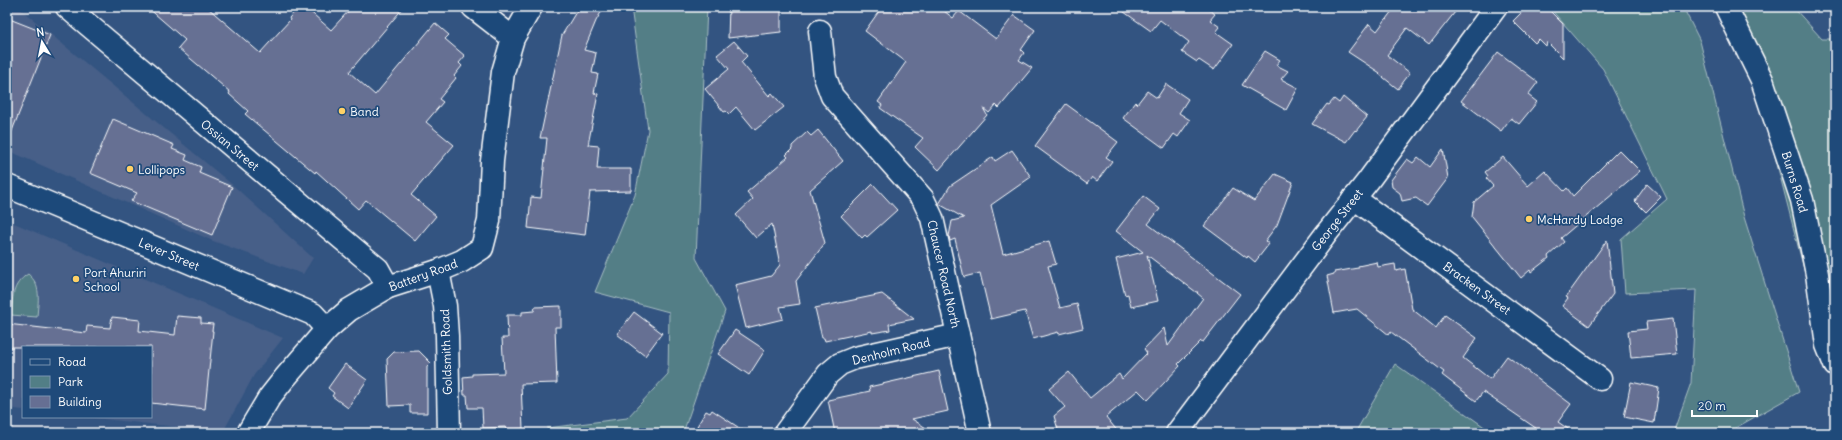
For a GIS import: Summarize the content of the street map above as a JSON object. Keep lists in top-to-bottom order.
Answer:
{
  "streets": {
    "street": [
      "Ossian Street",
      "Burns Road",
      "George Street",
      "Lever Street",
      "Chaucer Road North",
      "Battery Road",
      "Bracken Street",
      "Denholm Road",
      "Goldsmith Road"
    ]
  },
  "crossings": [
    ["Ossian Street", "Battery Road"],
    ["George Street", "Bracken Street"],
    ["Lever Street", "Battery Road"],
    ["Chaucer Road North", "Denholm Road"],
    ["Battery Road", "Goldsmith Road"]
  ],
  "places": [
    "Band",
    "Lollipops",
    "McHardy Lodge",
    "Port Ahuriri School"
  ],
  "legend": ["Road", "Park", "Building"],
  "scale_bar": "20 m",
  "north": "top"
}
